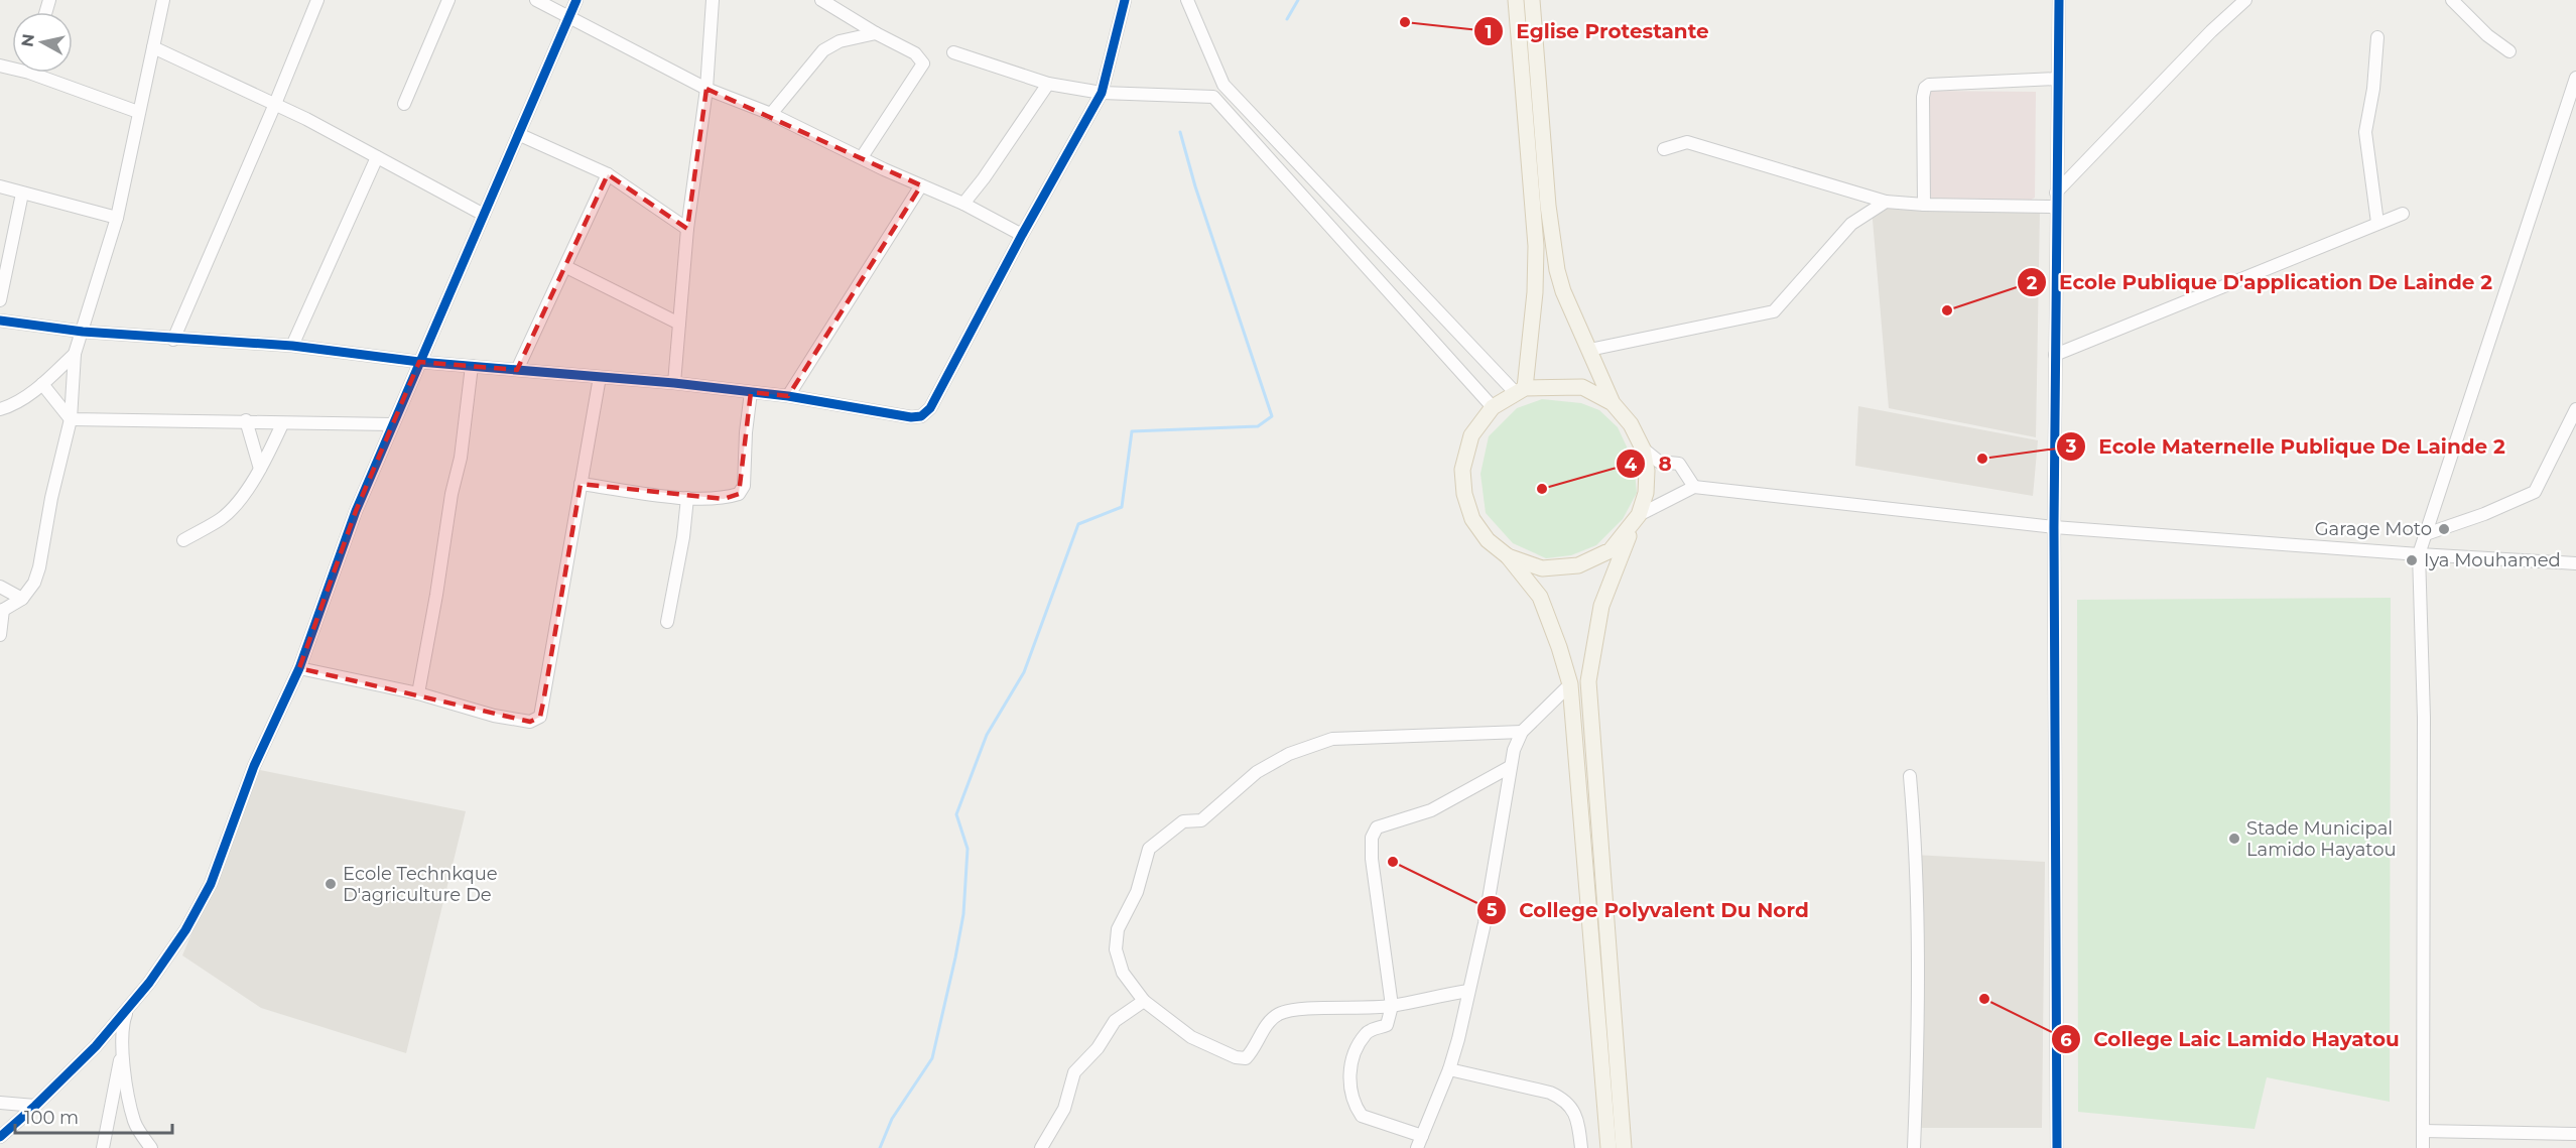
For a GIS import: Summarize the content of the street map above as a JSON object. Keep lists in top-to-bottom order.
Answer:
{
  "places": [
    "Eglise Protestante",
    "Ecole Publique D'application De Lainde 2",
    "Ecole Maternelle Publique De Lainde 2",
    "8",
    "Garage Moto",
    "Iya Mouhamed",
    "Stade Municipal Lamido Hayatou",
    "College Polyvalent Du Nord",
    "Ecole Technkque D'agriculture De",
    "College Laic Lamido Hayatou"
  ],
  "scale_bar": "100 m",
  "north": "left"
}
